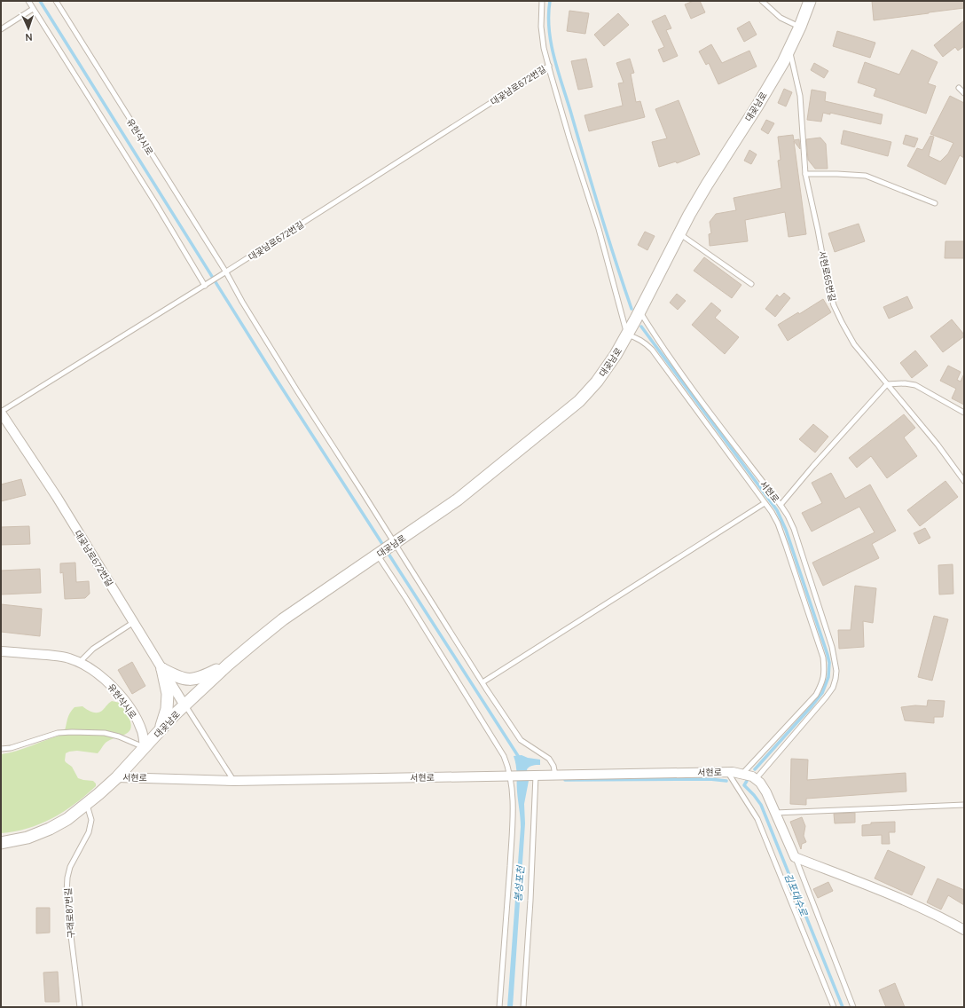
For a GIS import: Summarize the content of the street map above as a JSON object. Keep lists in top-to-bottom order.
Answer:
{
  "streets": {
    "street": [
      "대곶남로672번길",
      "대곶남로",
      "유현삭시로",
      "서현로"
    ],
    "lane": ["서현로65번길", "구래로87번길"]
  },
  "crossings": [
    ["대곶남로672번길", "대곶남로"],
    ["대곶남로672번길", "유현삭시로"],
    ["대곶남로", "유현삭시로"],
    ["대곶남로", "서현로65번길"],
    ["대곶남로", "서현로"],
    ["대곶남로", "구래로87번길"],
    ["유현삭시로", "서현로"]
  ],
  "water": ["봉성포천", "김포대수로"],
  "north": "bottom"
}
